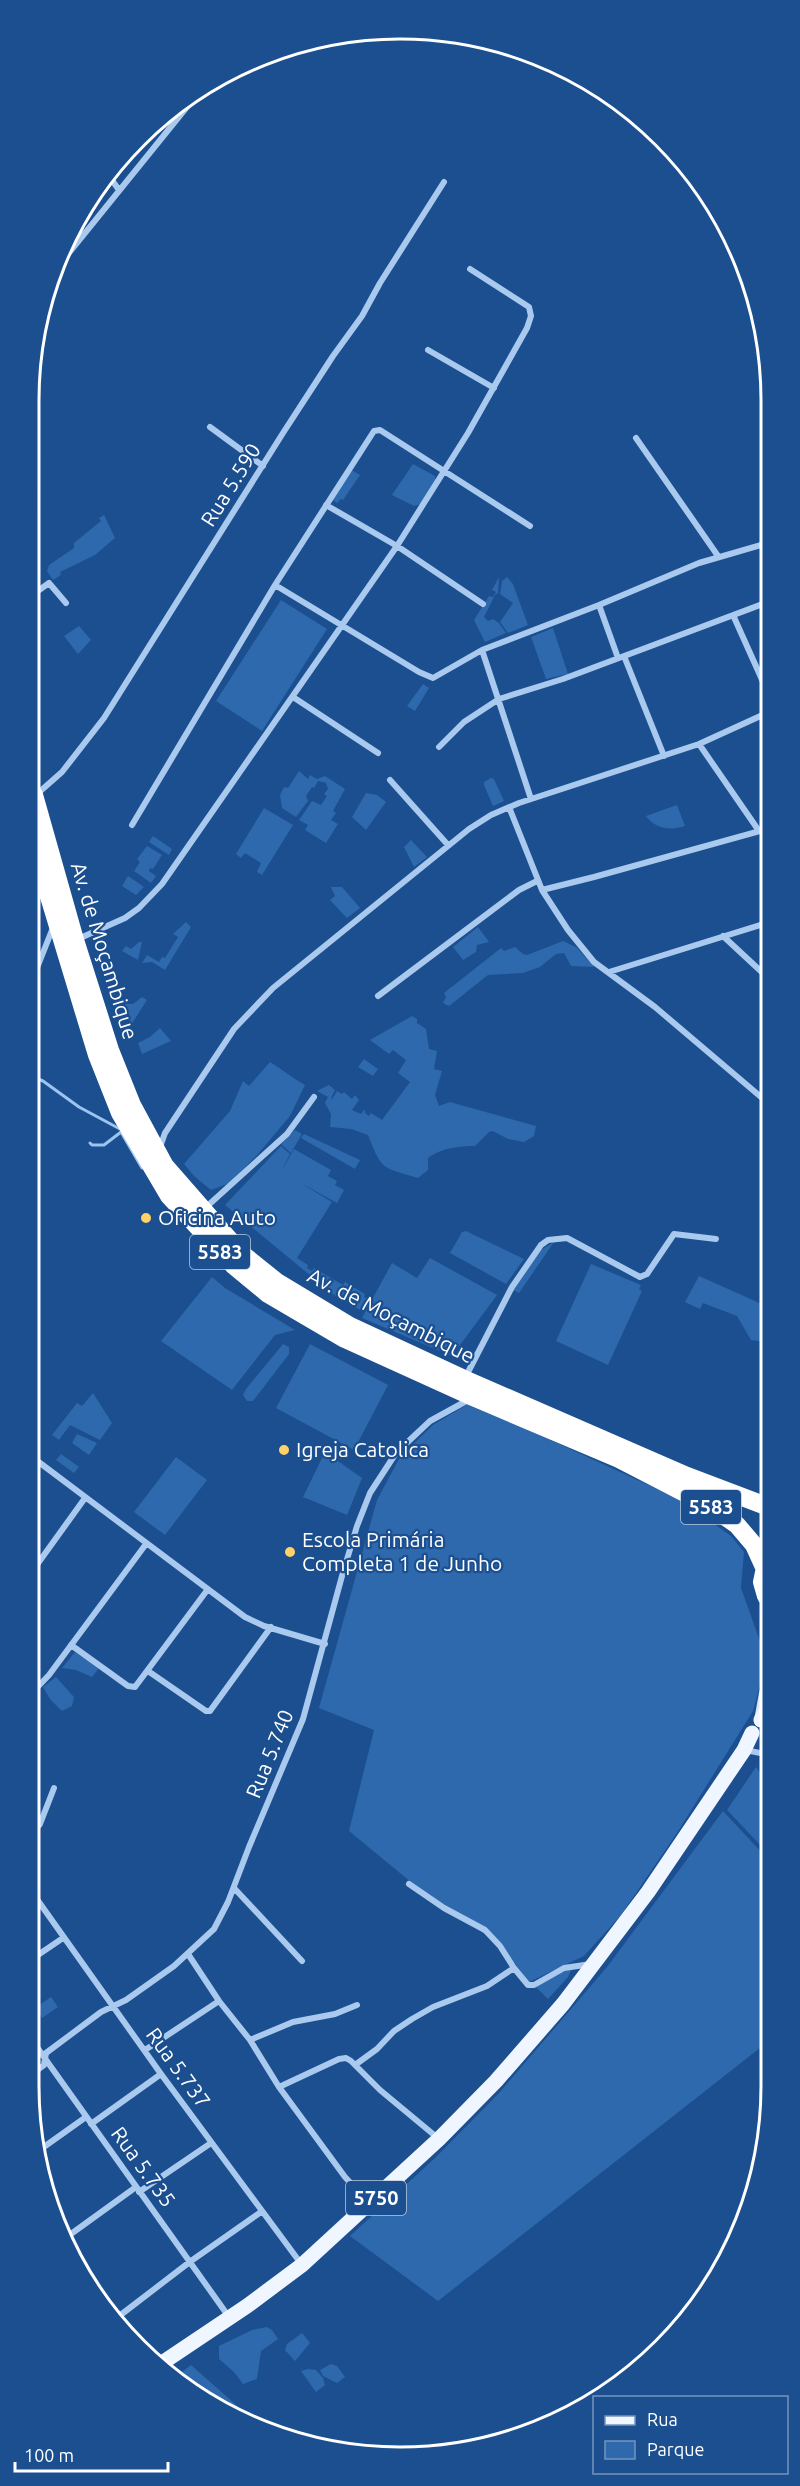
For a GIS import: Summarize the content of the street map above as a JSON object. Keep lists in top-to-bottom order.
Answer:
{
  "streets": {
    "highway": ["Av. de Moçambique", "5583"],
    "main road": ["5750"],
    "street": [
      "Rua 5.590",
      "Rua 5.740",
      "Rua 5.737",
      "Rua 5.735"
    ]
  },
  "crossings": [
    ["Av. de Moçambique", "Rua 5.740"],
    ["Rua 5.740", "Rua 5.737"],
    ["Rua 5.740", "Rua 5.735"],
    ["Rua 5.737", "5750"],
    ["Rua 5.735", "5750"]
  ],
  "places": ["Oficina Auto", "Igreja Catolica", "Escola Primária Completa 1 de Junho"],
  "legend": ["Rua", "Parque"],
  "scale_bar": "100 m"
}
